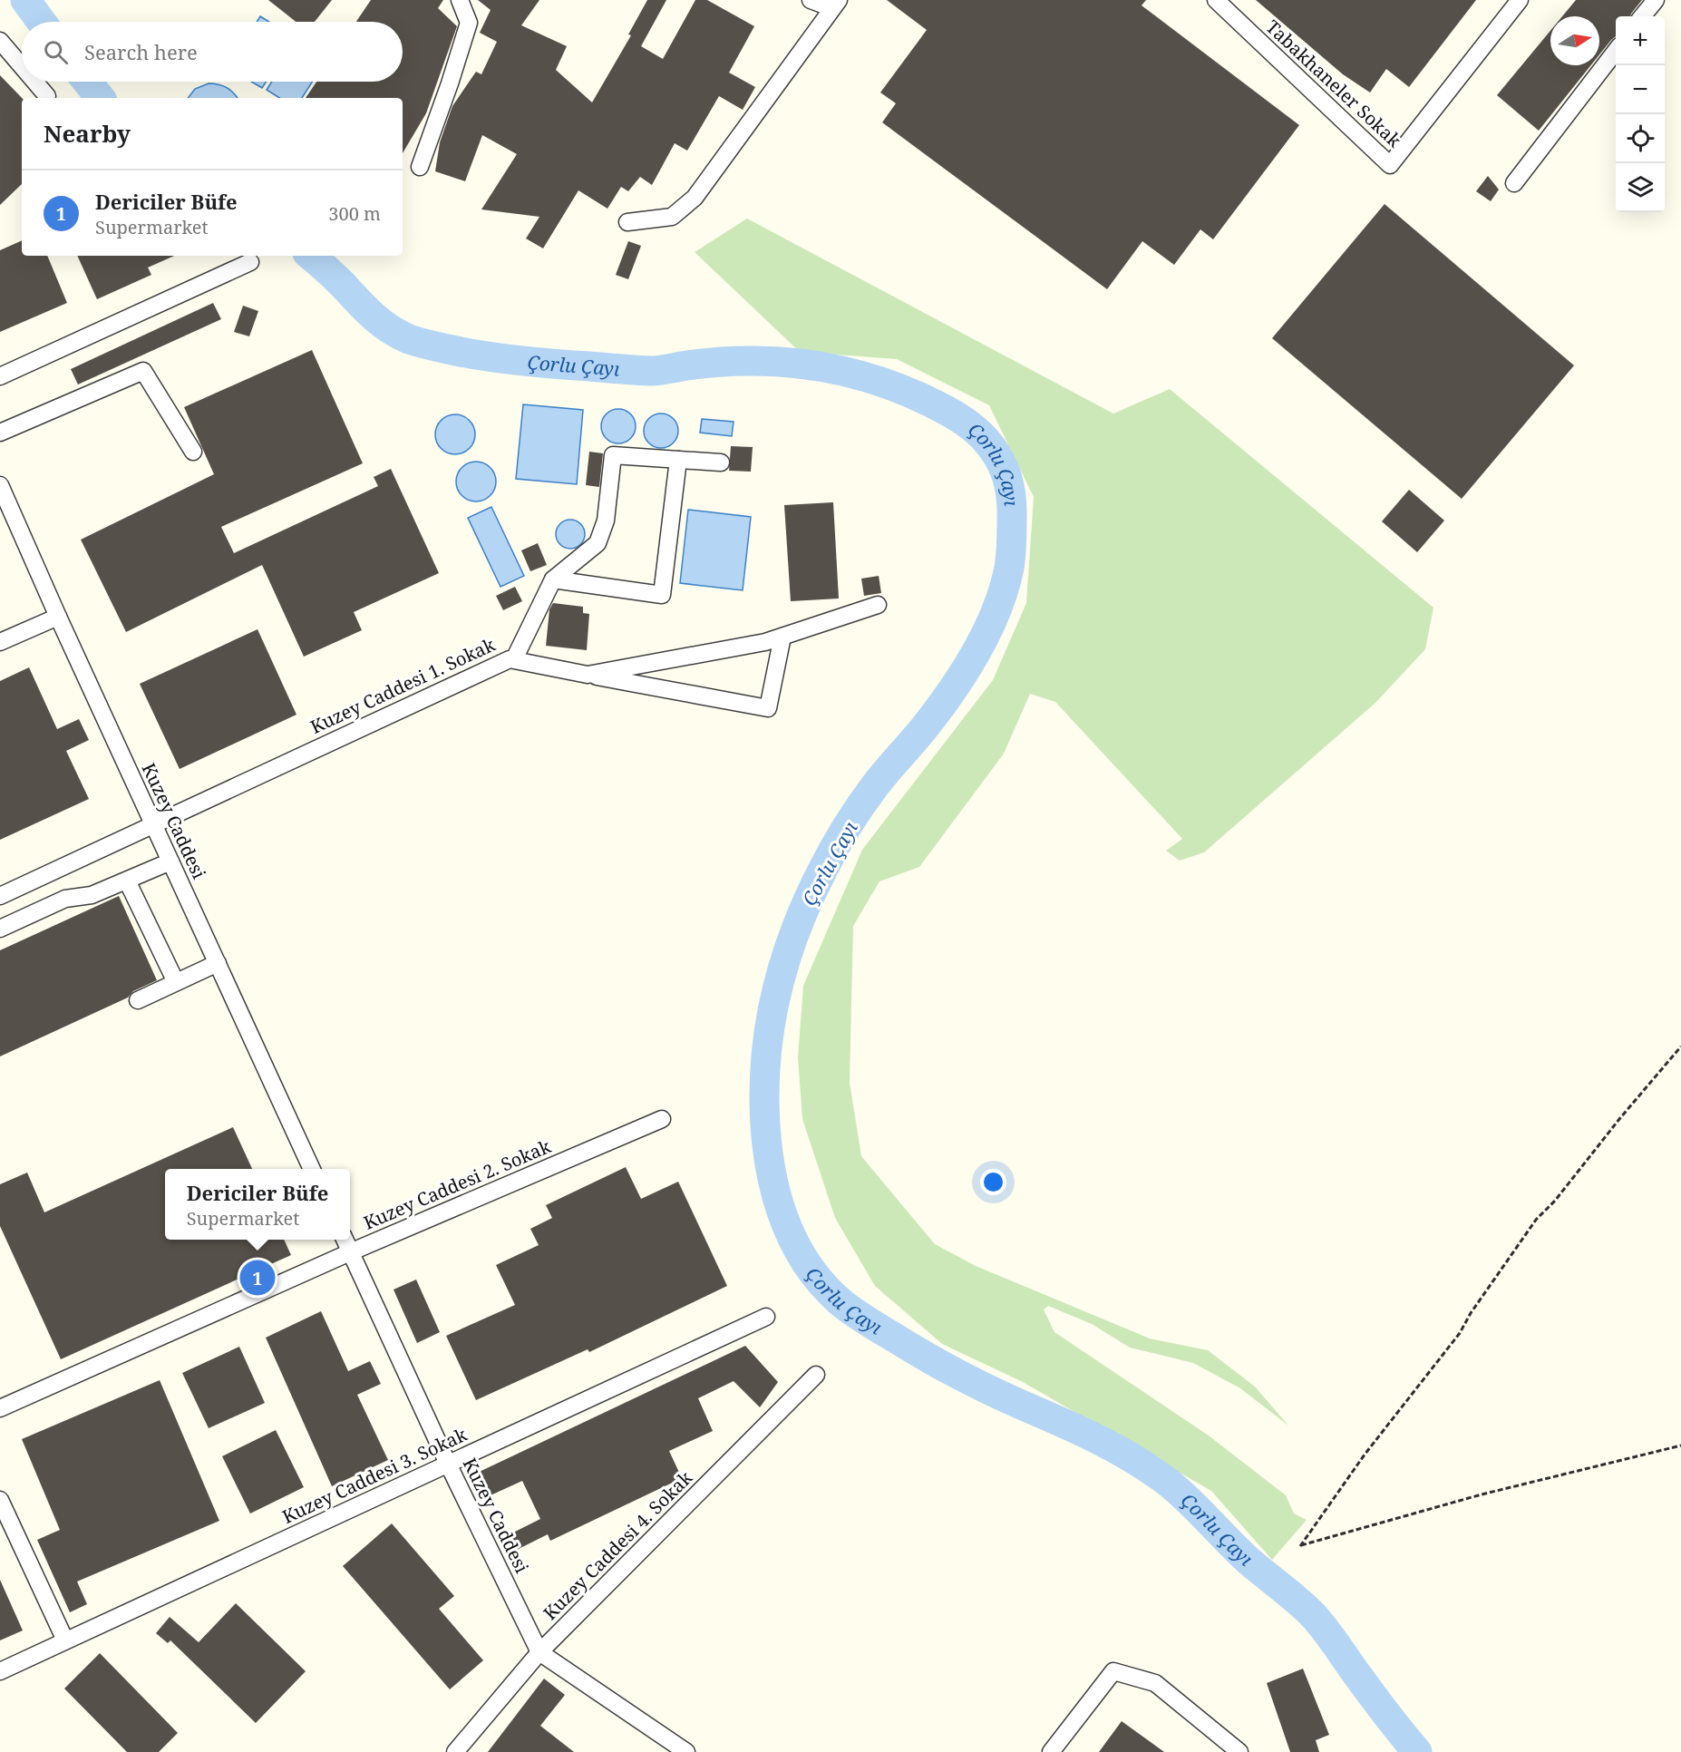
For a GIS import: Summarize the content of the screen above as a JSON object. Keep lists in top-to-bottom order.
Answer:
{
  "streets": {
    "street": [
      "Tabakhaneler Sokak",
      "Kuzey Caddesi 1. Sokak",
      "Kuzey Caddesi",
      "Kuzey Caddesi 2. Sokak",
      "Kuzey Caddesi 3. Sokak",
      "Kuzey Caddesi 4. Sokak"
    ]
  },
  "crossings": [
    ["Kuzey Caddesi 1. Sokak", "Kuzey Caddesi"],
    ["Kuzey Caddesi", "Kuzey Caddesi 2. Sokak"],
    ["Kuzey Caddesi", "Kuzey Caddesi 3. Sokak"],
    ["Kuzey Caddesi", "Kuzey Caddesi 4. Sokak"]
  ],
  "water": ["Çorlu Çayı"],
  "north": "right",
  "page": {
    "map_buttons": ["+", "−"],
    "search": "Search here",
    "heading": "Nearby",
    "list": [
      {
        "mark": "1",
        "name": "Dericiler Büfe",
        "note": "Supermarket",
        "value": "300 m"
      }
    ],
    "popup": ["Dericiler Büfe", "Supermarket"],
    "pins": "1"
  }
}
